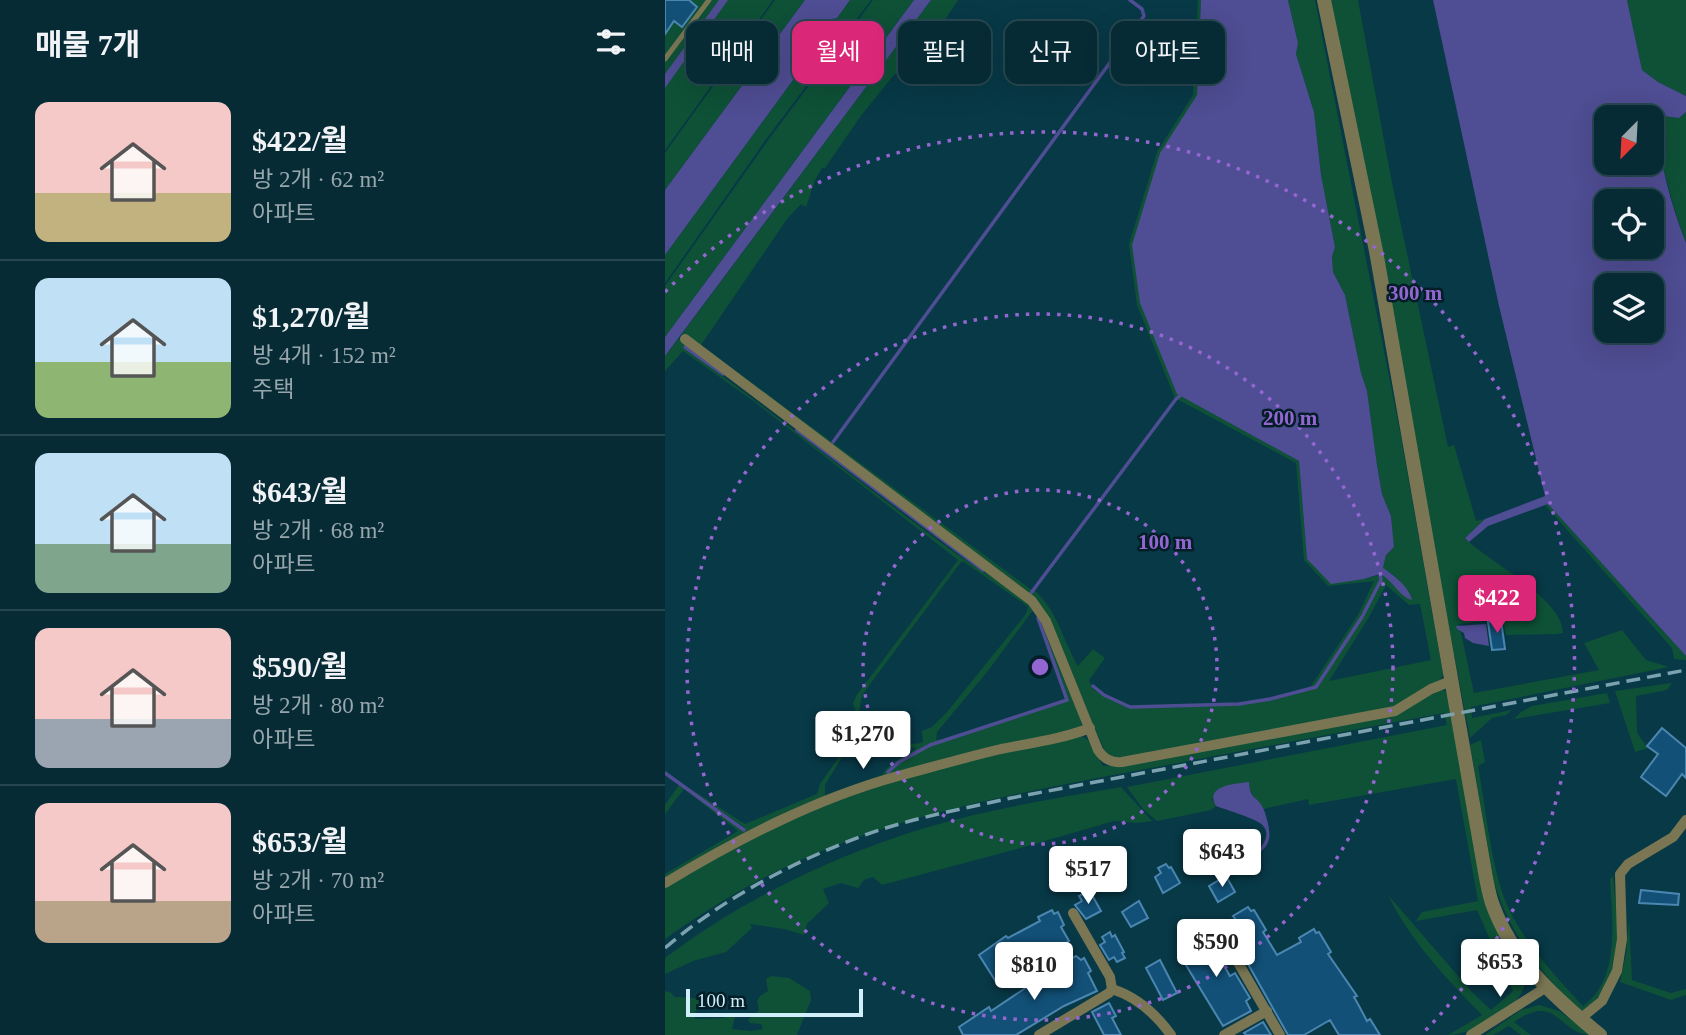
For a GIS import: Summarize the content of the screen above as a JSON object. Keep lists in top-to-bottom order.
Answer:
{
  "scale_bar": "100 m",
  "north": "bottom left",
  "page": {
    "heading": "매물 7개",
    "chip": [
      "매매",
      "월세",
      "필터",
      "신규",
      "아파트"
    ],
    "list": [
      {
        "name": "$422/월",
        "note": "방 2개 · 62 m² · 아파트"
      },
      {
        "name": "$1,270/월",
        "note": "방 4개 · 152 m² · 주택"
      },
      {
        "name": "$643/월",
        "note": "방 2개 · 68 m² · 아파트"
      },
      {
        "name": "$590/월",
        "note": "방 2개 · 80 m² · 아파트"
      },
      {
        "name": "$653/월",
        "note": "방 2개 · 70 m² · 아파트"
      }
    ],
    "price": [
      "$422",
      "$1,270",
      "$643",
      "$517",
      "$590",
      "$653",
      "$810"
    ],
    "scale": "100 m"
  },
  "rings": ["300 m", "200 m", "100 m"]
}
